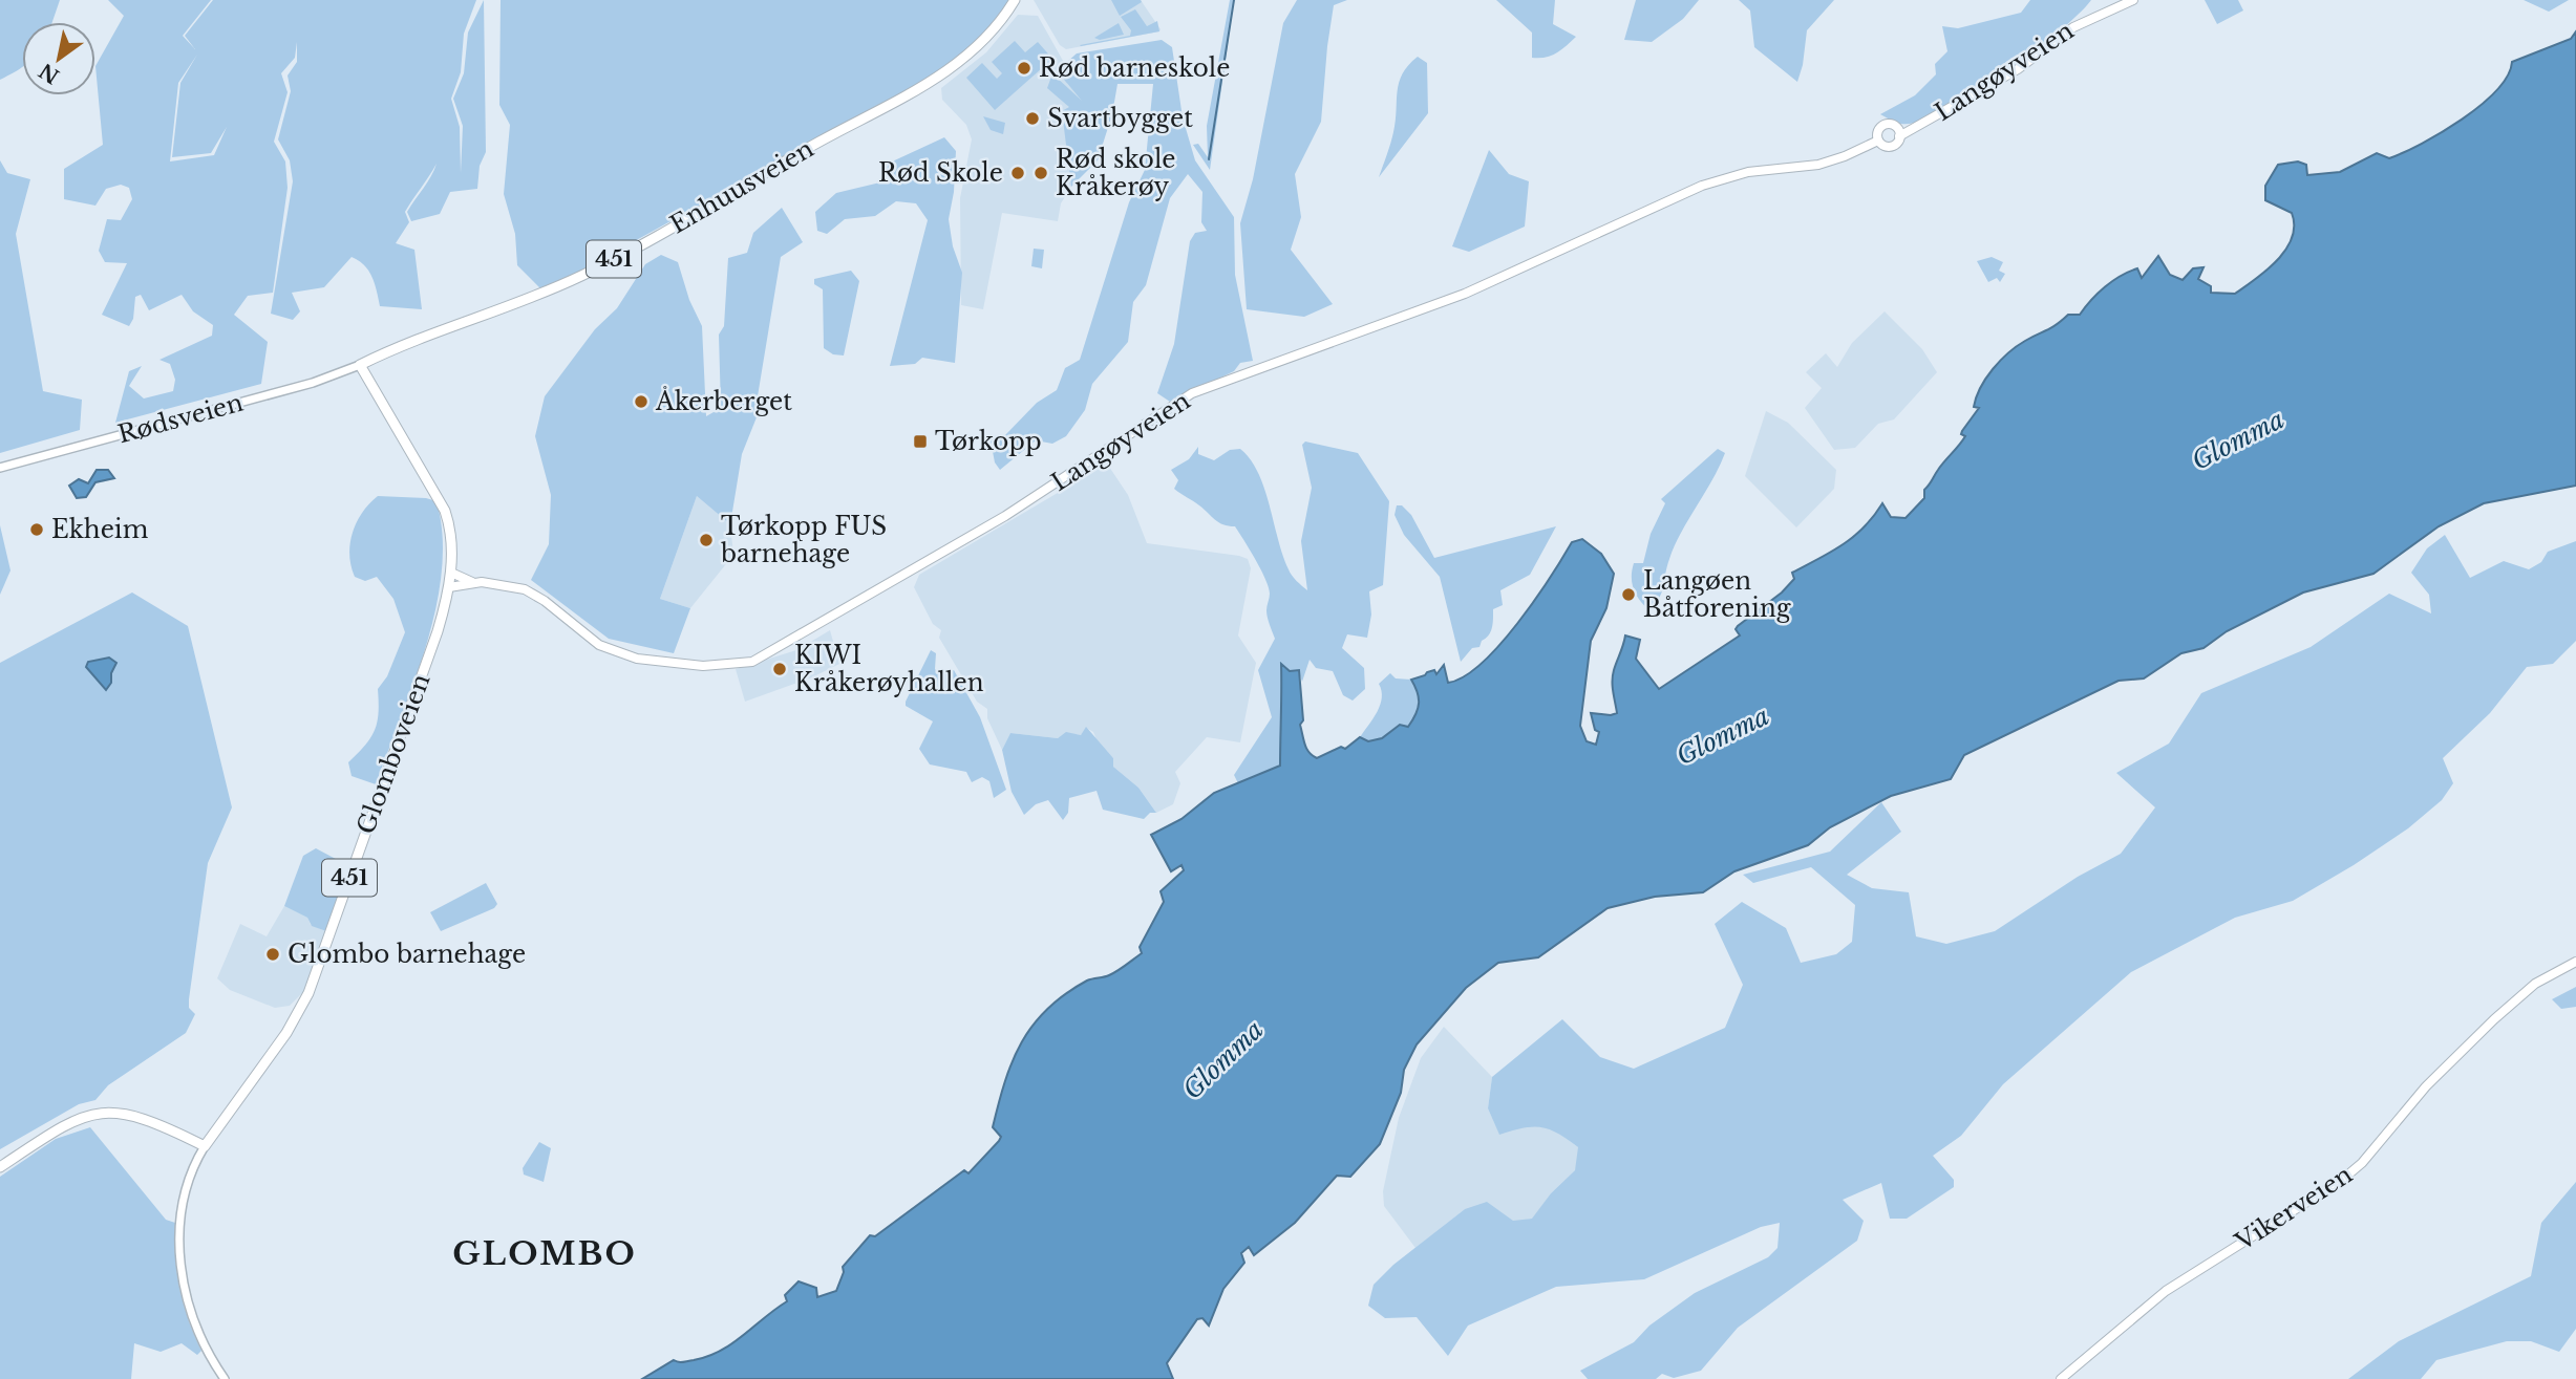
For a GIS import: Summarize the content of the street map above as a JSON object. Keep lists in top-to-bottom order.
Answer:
{
  "streets": {
    "main road": [
      "Langøyveien",
      "Enhuusveien",
      "451",
      "Glomboveien",
      "Vikerveien"
    ],
    "street": ["Rødsveien"]
  },
  "crossings": [
    ["Langøyveien", "Glomboveien"],
    ["Enhuusveien", "Rødsveien"],
    ["Enhuusveien", "Glomboveien"],
    ["Rødsveien", "Glomboveien"]
  ],
  "districts": ["GLOMBO"],
  "water": ["Glomma"],
  "places": {
    "other": [
      "Rød barneskole",
      "Svartbygget",
      "Rød Skole",
      "Rød skole Kråkerøy",
      "Åkerberget",
      "Ekheim",
      "Tørkopp FUS barnehage",
      "Langøen Båtforening",
      "KIWI Kråkerøyhallen",
      "Glombo barnehage"
    ],
    "transit": ["Tørkopp"]
  },
  "north": "bottom left"
}
